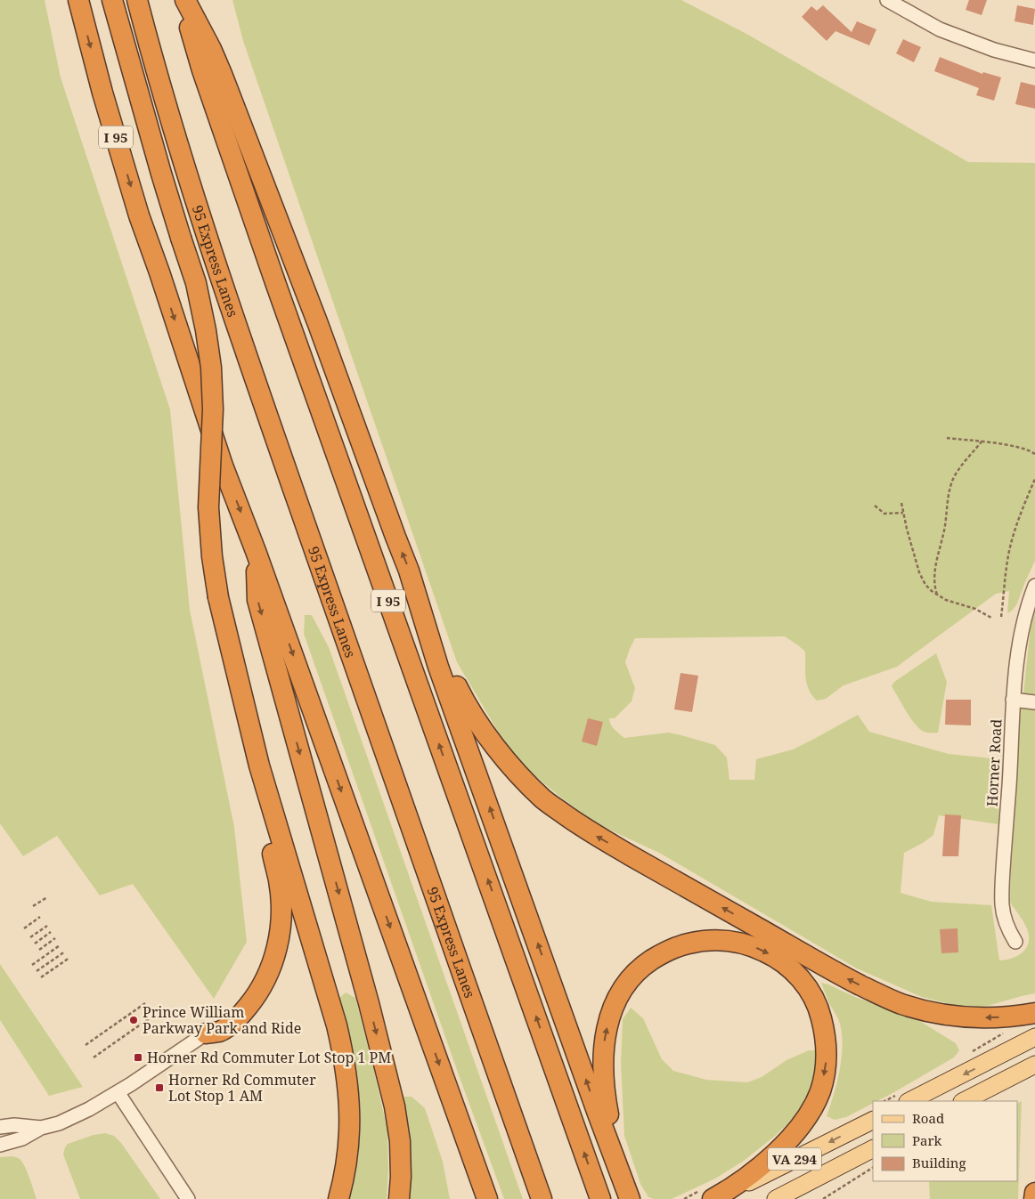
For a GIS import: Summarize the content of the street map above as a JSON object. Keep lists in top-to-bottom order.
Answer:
{
  "streets": {
    "highway": ["I 95", "95 Express Lanes"],
    "main road": ["VA 294"],
    "street": ["Horner Road"]
  },
  "places": {
    "other": ["Prince William Parkway Park and Ride"],
    "transit": ["Horner Rd Commuter Lot Stop 1 PM", "Horner Rd Commuter Lot Stop 1 AM"]
  },
  "legend": ["Road", "Park", "Building"]
}
